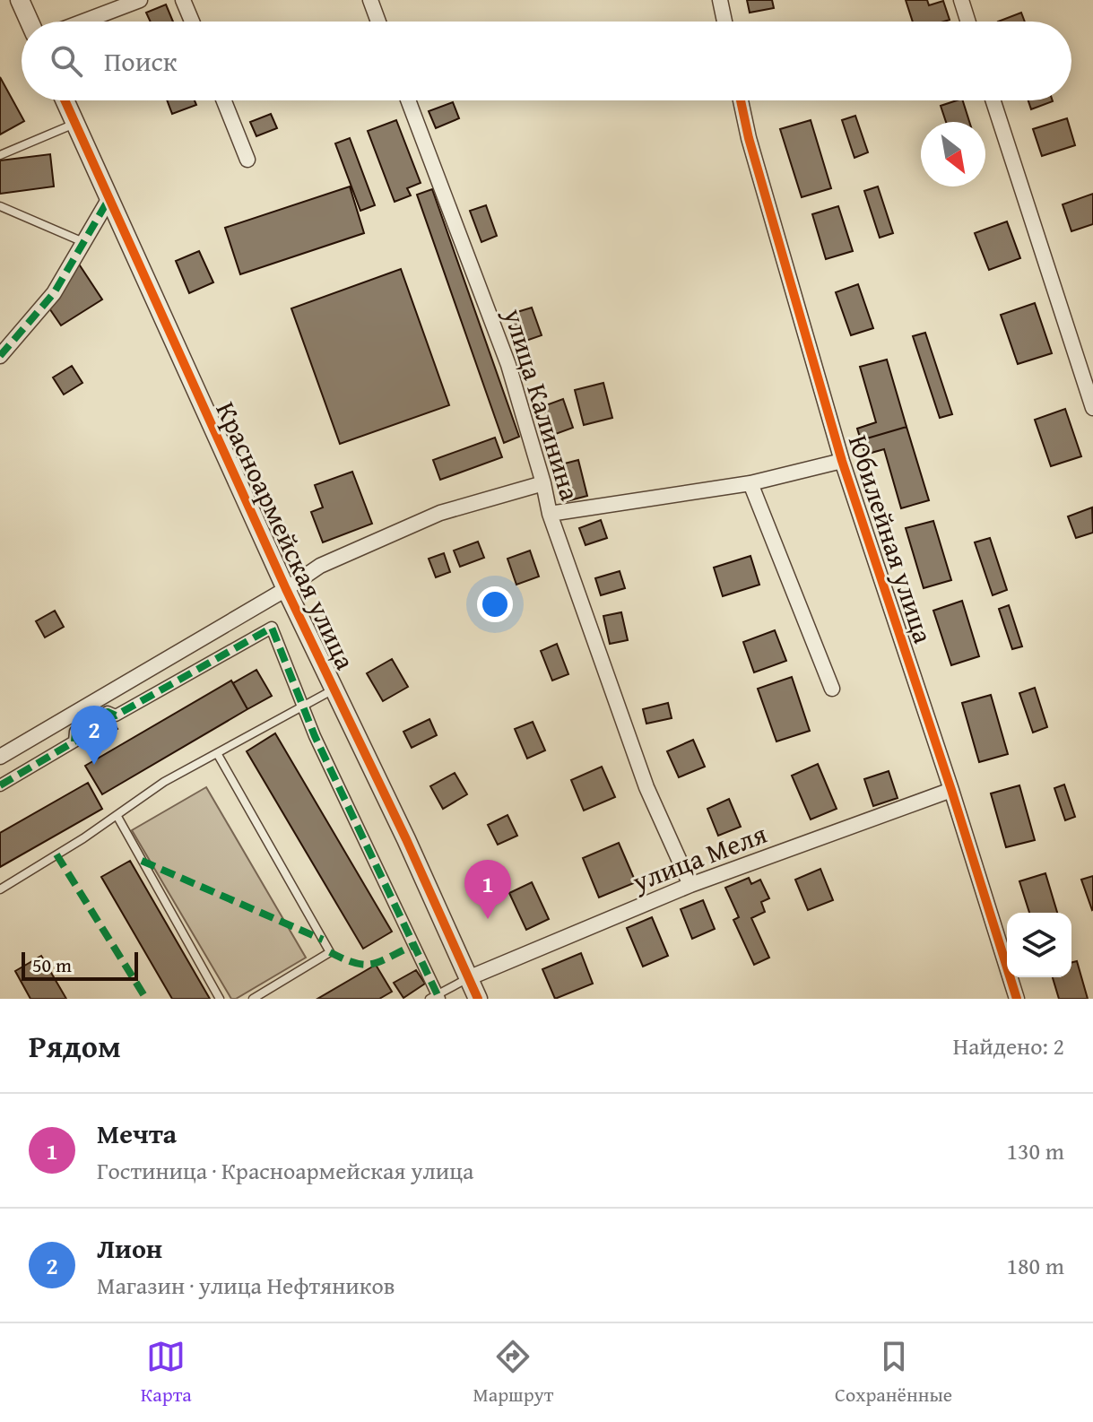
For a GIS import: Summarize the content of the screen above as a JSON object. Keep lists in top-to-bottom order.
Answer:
{
  "streets": {
    "street": [
      "улица Калинина",
      "Красноармейская улица",
      "Юбилейная улица",
      "улица Меля"
    ]
  },
  "crossings": [
    ["улица Калинина", "улица Меля"],
    ["Красноармейская улица", "улица Меля"],
    ["Юбилейная улица", "улица Меля"]
  ],
  "scale_bar": "50 m",
  "north": "bottom right",
  "page": {
    "search": "Поиск",
    "pins": ["2", "1"],
    "scale": "50 m",
    "heading": ["Рядом", "Найдено: 2"],
    "list": [
      {
        "mark": "1",
        "name": "Мечта",
        "note": "Гостиница · Красноармейская улица",
        "value": "130 m"
      },
      {
        "mark": "2",
        "name": "Лион",
        "note": "Магазин · улица Нефтяников",
        "value": "180 m"
      }
    ],
    "nav": ["Карта", "Маршрут", "Сохранённые"]
  }
}
